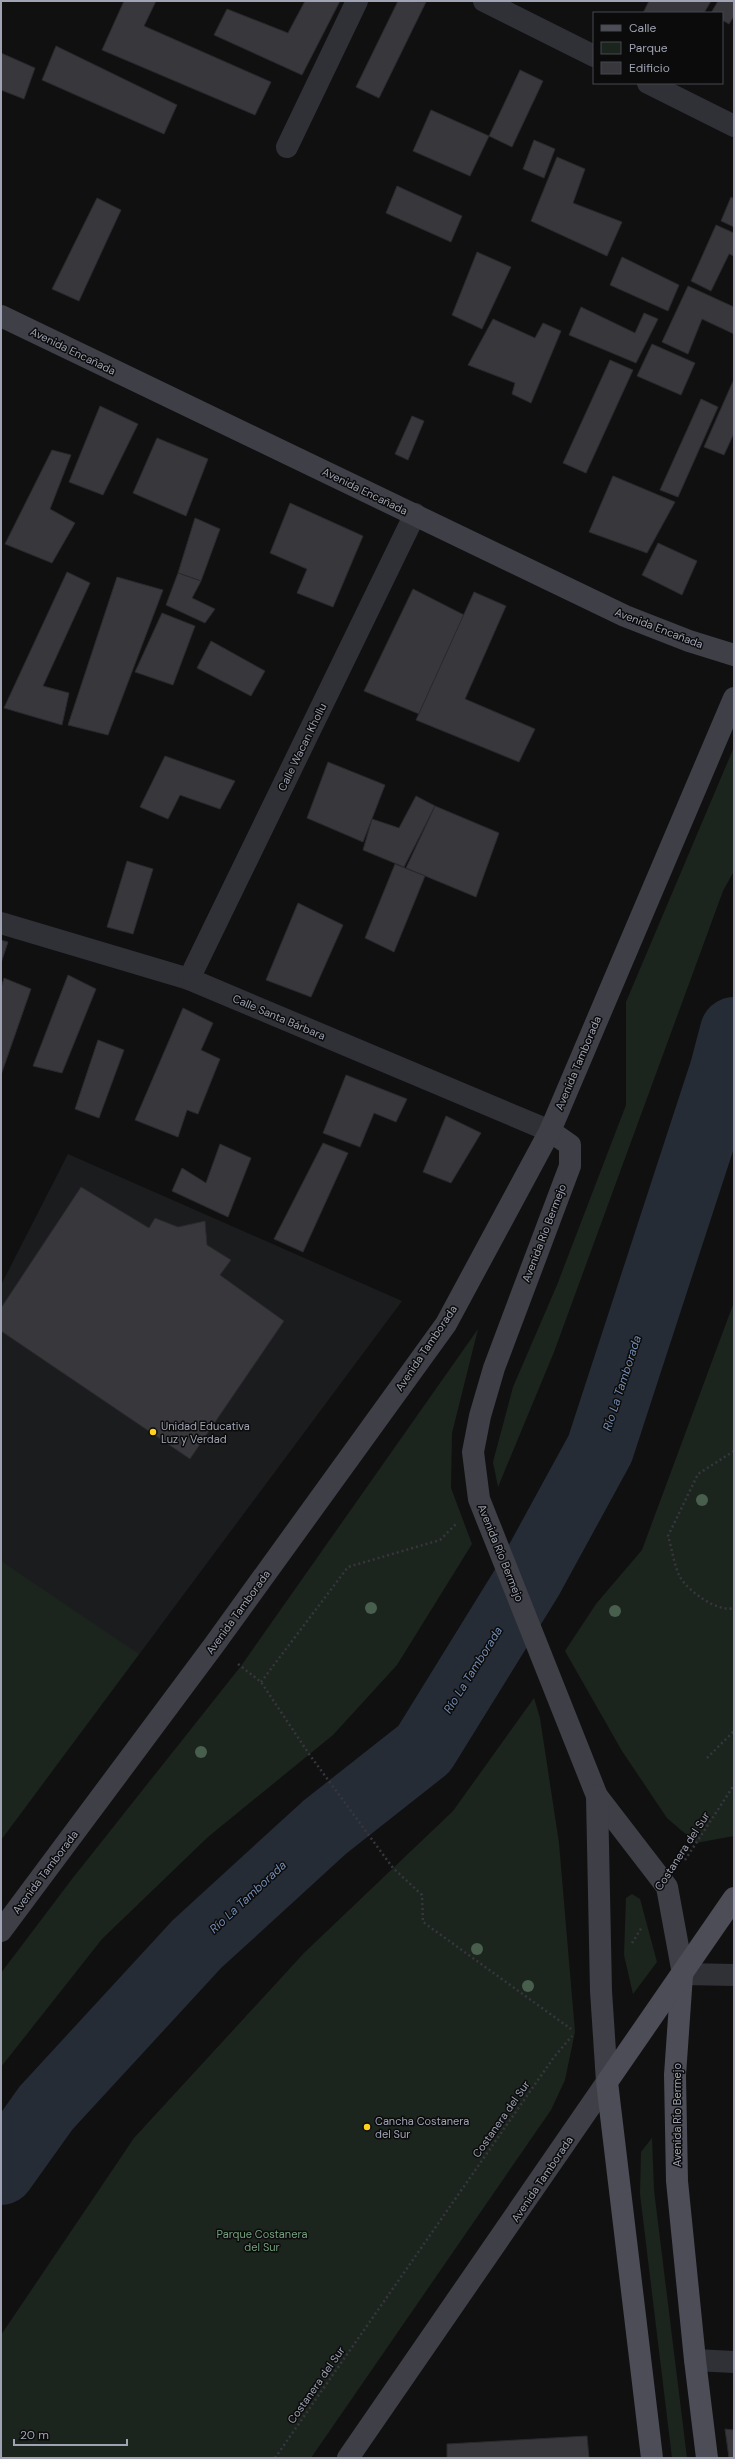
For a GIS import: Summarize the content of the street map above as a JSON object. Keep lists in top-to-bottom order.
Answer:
{
  "streets": {
    "main road": ["Avenida Encañada", "Avenida Tamborada", "Avenida Río Bermejo"],
    "street": ["Calle Wacan Khollu", "Calle Santa Bárbara"],
    "path": ["Costanera del Sur"]
  },
  "crossings": [
    ["Avenida Encañada", "Calle Wacan Khollu"],
    ["Calle Wacan Khollu", "Calle Santa Bárbara"],
    ["Calle Santa Bárbara", "Avenida Tamborada"],
    ["Calle Santa Bárbara", "Avenida Río Bermejo"],
    ["Avenida Tamborada", "Avenida Río Bermejo"],
    ["Avenida Río Bermejo", "Costanera del Sur"]
  ],
  "water": ["Río La Tamborada"],
  "parks": ["Parque Costanera del Sur"],
  "places": ["Unidad Educativa Luz y Verdad", "Cancha Costanera del Sur"],
  "legend": ["Calle", "Parque", "Edificio"],
  "scale_bar": "20 m"
}
